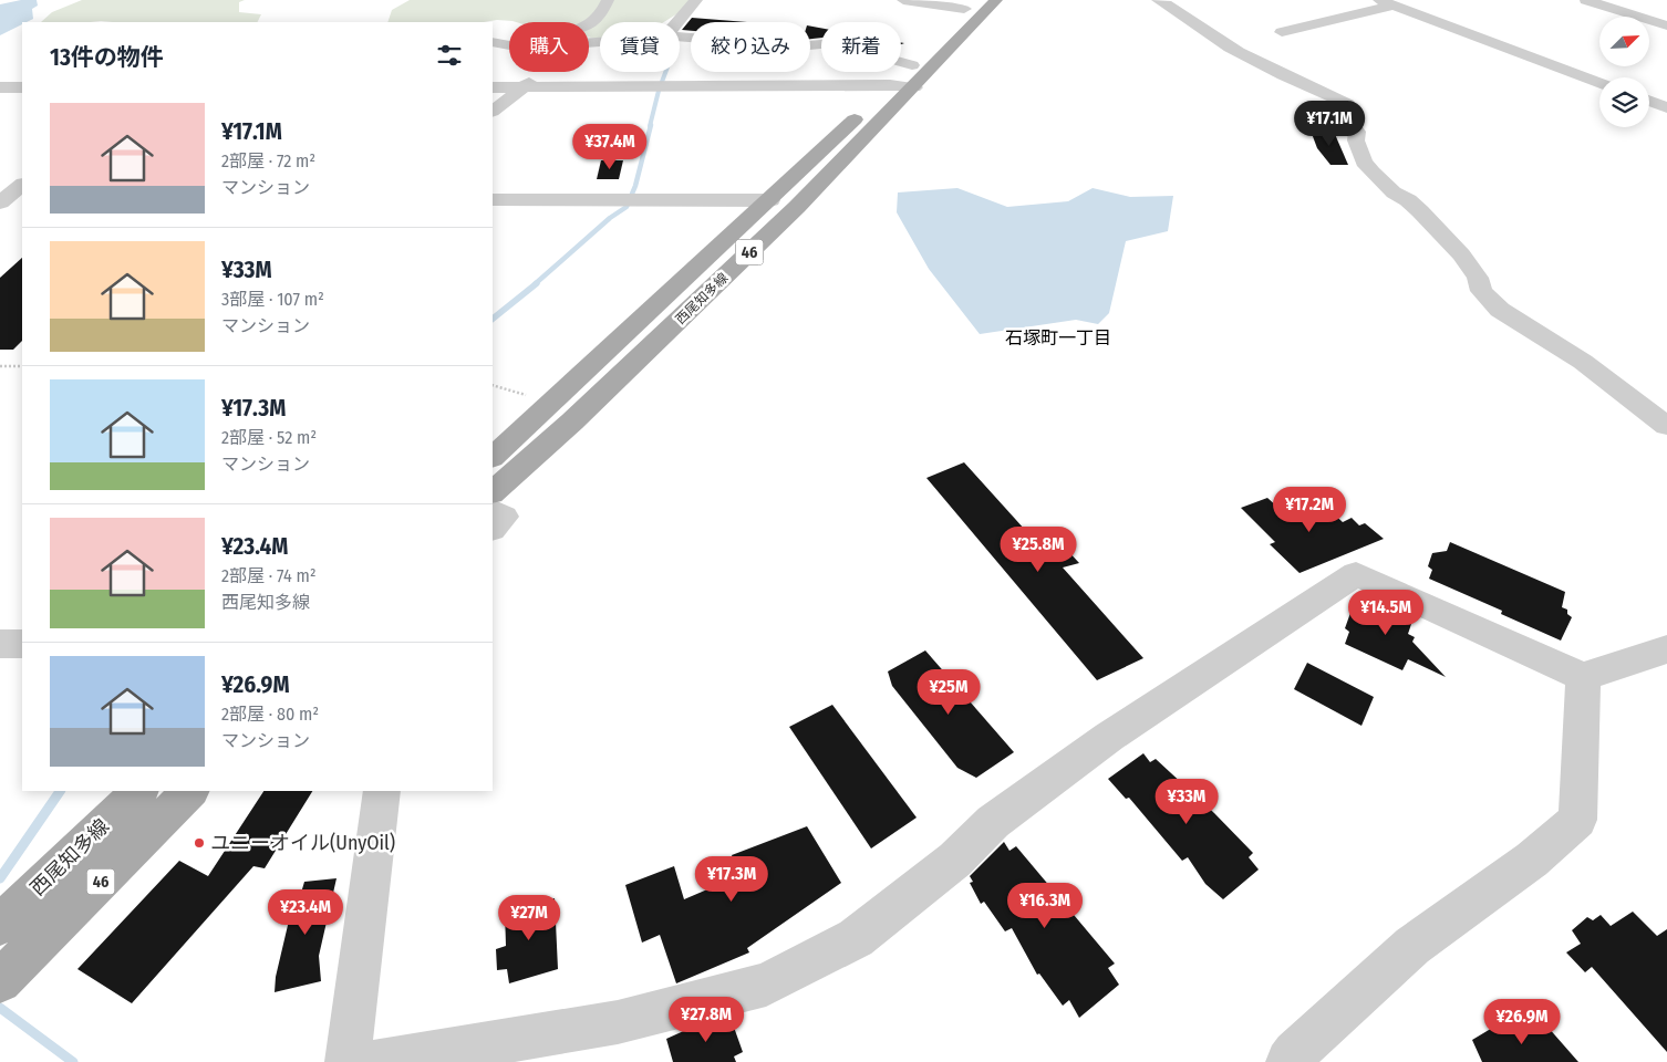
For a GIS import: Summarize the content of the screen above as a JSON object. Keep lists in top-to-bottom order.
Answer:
{
  "streets": {
    "main road": ["46", "西尾知多線"]
  },
  "districts": ["石塚町一丁目"],
  "places": ["ユニーオイル(UnyOil)"],
  "north": "top right",
  "page": {
    "chip": [
      "購入",
      "賃貸",
      "絞り込み",
      "新着"
    ],
    "heading": "13件の物件",
    "list": [
      {
        "name": "¥17.1M",
        "note": "2部屋 · 72 m² · マンション"
      },
      {
        "name": "¥33M",
        "note": "3部屋 · 107 m² · マンション"
      },
      {
        "name": "¥17.3M",
        "note": "2部屋 · 52 m² · マンション"
      },
      {
        "name": "¥23.4M",
        "note": "2部屋 · 74 m² · 西尾知多線"
      },
      {
        "name": "¥26.9M",
        "note": "2部屋 · 80 m² · マンション"
      }
    ],
    "price": [
      "¥17.1M",
      "¥37.4M",
      "¥17.2M",
      "¥25.8M",
      "¥14.5M",
      "¥25M",
      "¥33M",
      "¥17.3M",
      "¥16.3M",
      "¥23.4M",
      "¥27M",
      "¥27.8M",
      "¥26.9M"
    ]
  }
}
